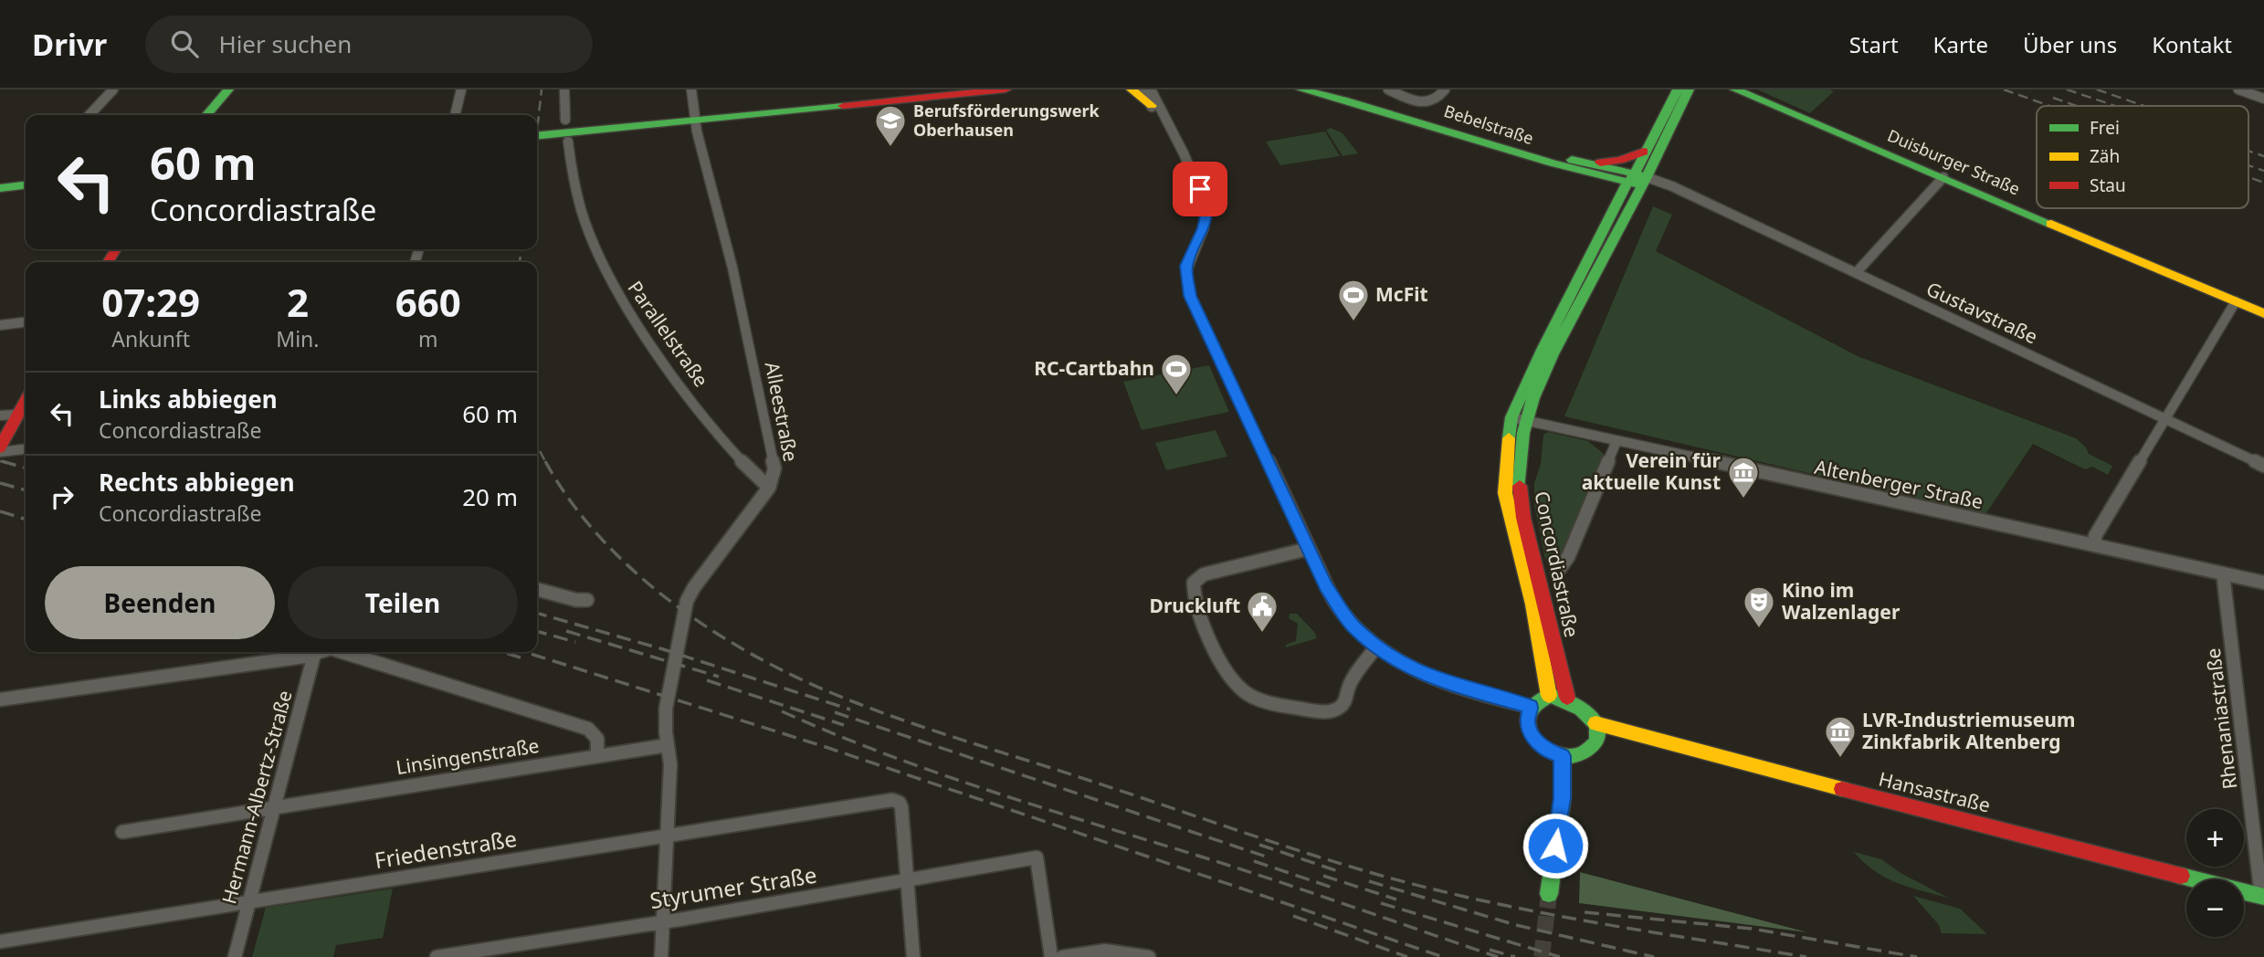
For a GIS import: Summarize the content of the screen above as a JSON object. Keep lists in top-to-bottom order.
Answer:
{
  "streets": {
    "street": [
      "Bebelstraße",
      "Duisburger Straße",
      "Gustavstraße",
      "Parallelstraße",
      "Alleestraße",
      "Altenberger Straße",
      "Concordiastraße",
      "Rhenaniastraße",
      "Linsingenstraße",
      "Hansastraße",
      "Hermann-Albertz-Straße",
      "Friedenstraße",
      "Styrumer Straße"
    ]
  },
  "crossings": [
    ["Bebelstraße", "Gustavstraße"],
    ["Bebelstraße", "Concordiastraße"],
    ["Gustavstraße", "Concordiastraße"],
    ["Parallelstraße", "Alleestraße"],
    ["Alleestraße", "Linsingenstraße"],
    ["Alleestraße", "Friedenstraße"],
    ["Alleestraße", "Styrumer Straße"],
    ["Altenberger Straße", "Concordiastraße"],
    ["Altenberger Straße", "Rhenaniastraße"],
    ["Concordiastraße", "Hansastraße"],
    ["Rhenaniastraße", "Hansastraße"],
    ["Linsingenstraße", "Hermann-Albertz-Straße"],
    ["Hermann-Albertz-Straße", "Friedenstraße"],
    ["Friedenstraße", "Styrumer Straße"]
  ],
  "places": {
    "school or university": ["Berufsförderungswerk Oberhausen"],
    "sports": ["McFit", "RC-Cartbahn"],
    "museum": ["Verein für aktuelle Kunst", "LVR-Industriemuseum Zinkfabrik Altenberg"],
    "theatre": ["Kino im Walzenlager"],
    "public building": ["Druckluft"]
  },
  "legend": ["Frei", "Zäh", "Stau"],
  "page": {
    "header": "Drivr",
    "search": "Hier suchen",
    "nav": [
      "Start",
      "Karte",
      "Über uns",
      "Kontakt"
    ],
    "turn": ["60 m", "Concordiastraße"],
    "eta": [
      "07:29",
      "Ankunft",
      "2",
      "Min.",
      "660",
      "m"
    ],
    "list": [
      {
        "name": "Links abbiegen",
        "note": "Concordiastraße",
        "value": "60 m"
      },
      {
        "name": "Rechts abbiegen",
        "note": "Concordiastraße",
        "value": "20 m"
      }
    ],
    "buttons": ["Beenden", "Teilen"],
    "map_buttons": ["+", "−"]
  }
}
